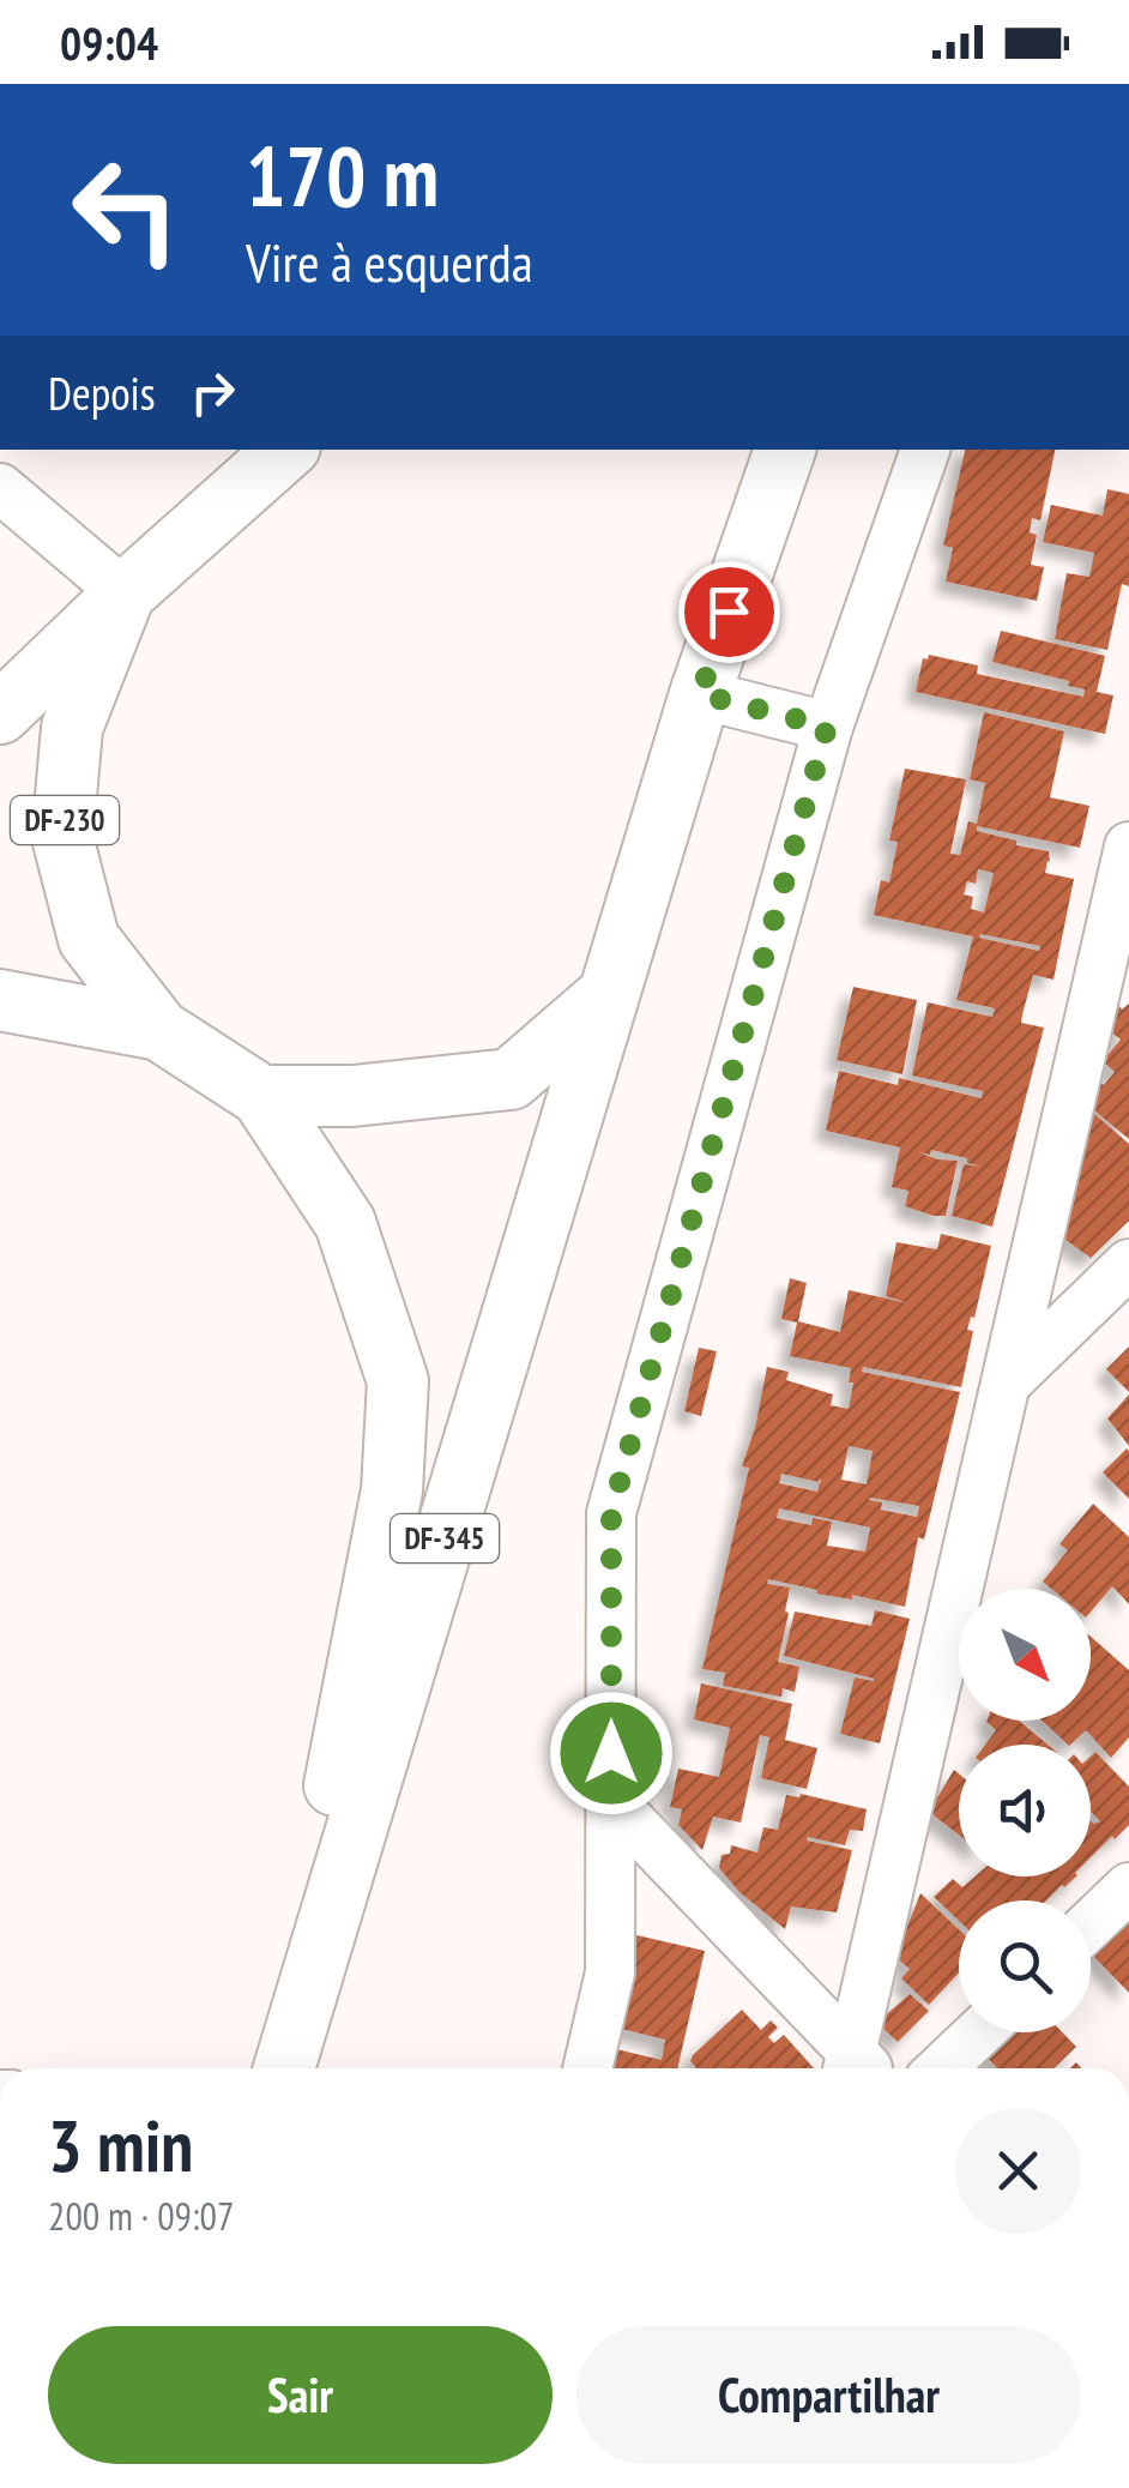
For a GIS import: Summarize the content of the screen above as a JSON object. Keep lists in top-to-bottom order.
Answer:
{
  "streets": {
    "main road": ["DF-230", "DF-345"]
  },
  "crossings": [
    ["DF-230", "DF-345"]
  ],
  "north": "bottom right",
  "page": {
    "status": "09:04",
    "turn": ["170 m", "Vire à esquerda"],
    "then": "Depois",
    "heading": ["3 min", "200 m · 09:07"],
    "buttons": ["Sair", "Compartilhar"]
  }
}
